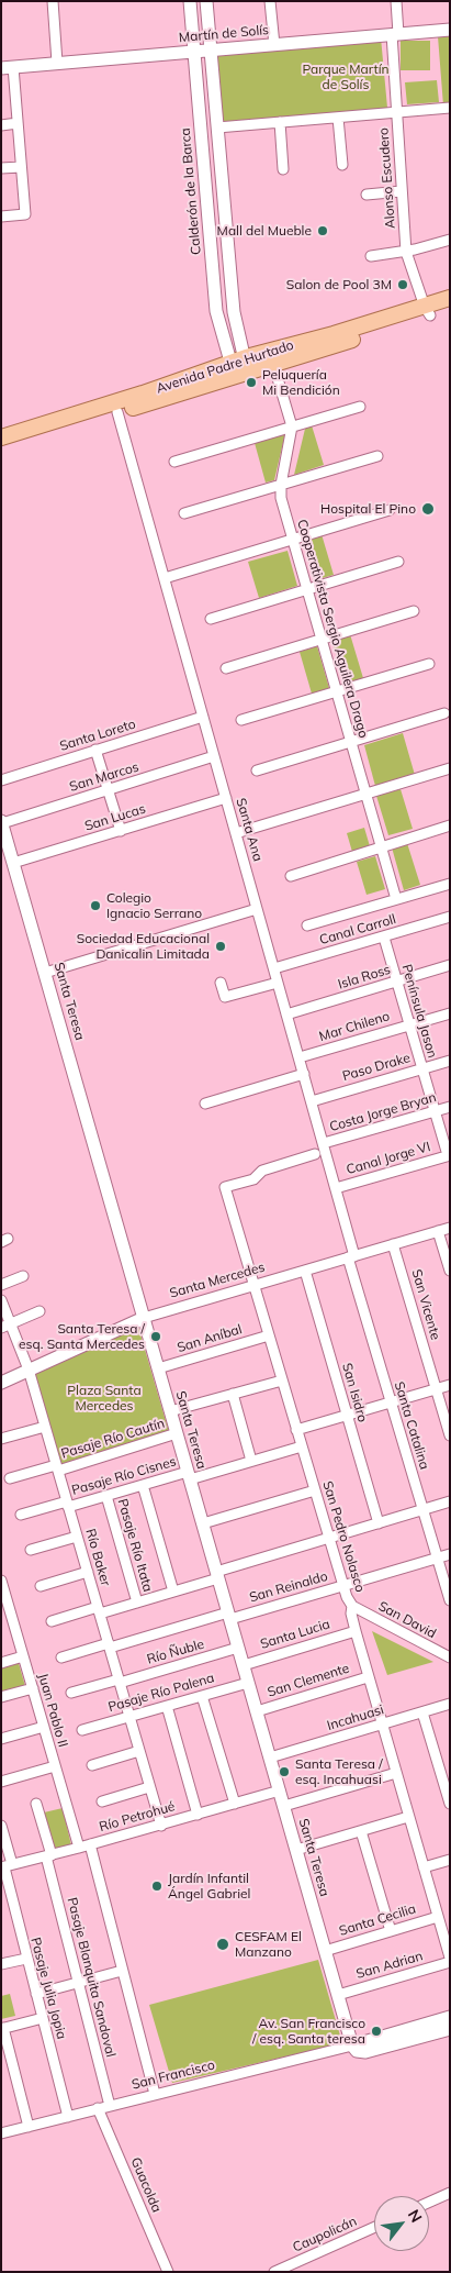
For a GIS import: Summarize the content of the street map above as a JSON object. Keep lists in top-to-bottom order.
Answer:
{
  "streets": {
    "main road": ["Avenida Padre Hurtado"],
    "street": [
      "Martín de Solís",
      "Alonso Escudero",
      "Calderón de la Barca",
      "Cooperativista Sergio Aguilera Drago",
      "Santa Loreto",
      "San Marcos",
      "San Lucas",
      "Santa Ana",
      "Canal Carroll",
      "Isla Ross",
      "Santa Teresa",
      "Península Jason",
      "Mar Chileno",
      "Paso Drake",
      "Costa Jorge Bryan",
      "Canal Jorge VI",
      "Santa Mercedes",
      "San Vicente",
      "San Aníbal",
      "San Isidro",
      "Santa Catalina",
      "Pasaje Río Cautín",
      "Pasaje Río Cisnes",
      "San Pedro Nolasco",
      "Pasaje Río Itata",
      "Río Baker",
      "San Reinaldo",
      "San David",
      "Santa Lucia",
      "Río Ñuble",
      "San Clemente",
      "Pasaje Río Palena",
      "Juan Pablo II",
      "Incahuasi",
      "Río Petrohué",
      "Santa Cecilia",
      "San Adrian",
      "Pasaje Blanquita Sandoval",
      "Pasaje Julia Jopia",
      "San Francisco",
      "Guacolda",
      "Caupolicán"
    ]
  },
  "crossings": [
    ["Martín de Solís", "Alonso Escudero"],
    ["Martín de Solís", "Calderón de la Barca"],
    ["Alonso Escudero", "Avenida Padre Hurtado"],
    ["Calderón de la Barca", "Avenida Padre Hurtado"],
    ["Avenida Padre Hurtado", "Cooperativista Sergio Aguilera Drago"],
    ["Avenida Padre Hurtado", "Santa Ana"],
    ["Santa Loreto", "Santa Ana"],
    ["San Marcos", "Santa Ana"],
    ["San Marcos", "Santa Teresa"],
    ["San Lucas", "Santa Ana"],
    ["San Lucas", "Santa Teresa"],
    ["Santa Ana", "Canal Carroll"],
    ["Santa Ana", "Isla Ross"],
    ["Santa Ana", "Mar Chileno"],
    ["Santa Ana", "Paso Drake"],
    ["Santa Ana", "Costa Jorge Bryan"],
    ["Santa Ana", "Canal Jorge VI"],
    ["Santa Ana", "Santa Mercedes"],
    ["Santa Ana", "Santa Catalina"],
    ["Canal Carroll", "Península Jason"],
    ["Isla Ross", "Península Jason"],
    ["Santa Teresa", "Santa Mercedes"],
    ["Santa Teresa", "San Aníbal"],
    ["Santa Teresa", "Pasaje Río Cautín"],
    ["Santa Teresa", "Pasaje Río Cisnes"],
    ["Santa Teresa", "San Reinaldo"],
    ["Santa Teresa", "Santa Lucia"],
    ["Santa Teresa", "Río Ñuble"],
    ["Santa Teresa", "San Clemente"],
    ["Santa Teresa", "Pasaje Río Palena"],
    ["Santa Teresa", "Incahuasi"],
    ["Santa Teresa", "Río Petrohué"],
    ["Santa Teresa", "Santa Cecilia"],
    ["Santa Teresa", "San Adrian"],
    ["Santa Teresa", "San Francisco"],
    ["Península Jason", "Mar Chileno"],
    ["Península Jason", "Paso Drake"],
    ["Península Jason", "Costa Jorge Bryan"],
    ["Península Jason", "Canal Jorge VI"],
    ["Santa Mercedes", "San Vicente"],
    ["Santa Mercedes", "San Isidro"],
    ["Santa Mercedes", "Santa Catalina"],
    ["Santa Mercedes", "San Pedro Nolasco"],
    ["Santa Mercedes", "Río Baker"],
    ["San Aníbal", "San Pedro Nolasco"],
    ["Santa Catalina", "San Reinaldo"],
    ["Pasaje Río Cautín", "Río Baker"],
    ["Pasaje Río Cisnes", "San Pedro Nolasco"],
    ["Pasaje Río Cisnes", "Pasaje Río Itata"],
    ["Pasaje Río Cisnes", "Río Baker"],
    ["San Pedro Nolasco", "San Reinaldo"],
    ["San Pedro Nolasco", "San David"],
    ["San Pedro Nolasco", "Santa Lucia"],
    ["San Pedro Nolasco", "San Clemente"],
    ["San Pedro Nolasco", "Incahuasi"],
    ["San Pedro Nolasco", "Santa Cecilia"],
    ["San Pedro Nolasco", "San Adrian"],
    ["Río Baker", "San Reinaldo"],
    ["Río Baker", "Río Ñuble"],
    ["Río Baker", "Pasaje Río Palena"],
    ["Río Baker", "Río Petrohué"],
    ["Juan Pablo II", "Río Petrohué"],
    ["Río Petrohué", "Pasaje Blanquita Sandoval"],
    ["Río Petrohué", "Pasaje Julia Jopia"],
    ["Pasaje Blanquita Sandoval", "San Francisco"],
    ["Pasaje Julia Jopia", "San Francisco"],
    ["San Francisco", "Guacolda"]
  ],
  "parks": ["Parque Martín de Solís", "Plaza Santa Mercedes"],
  "places": [
    "Mall del Mueble",
    "Salon de Pool 3M",
    "Peluquería Mi Bendición",
    "Hospital El Pino",
    "Colegio Ignacio Serrano",
    "Sociedad Educacional Danicalin Limitada",
    "Santa Teresa / esq. Santa Mercedes",
    "Santa Teresa / esq. Incahuasi",
    "Jardín Infantil Ángel Gabriel",
    "CESFAM El Manzano",
    "Av. San Francisco / esq. Santa teresa"
  ],
  "north": "top right"
}
